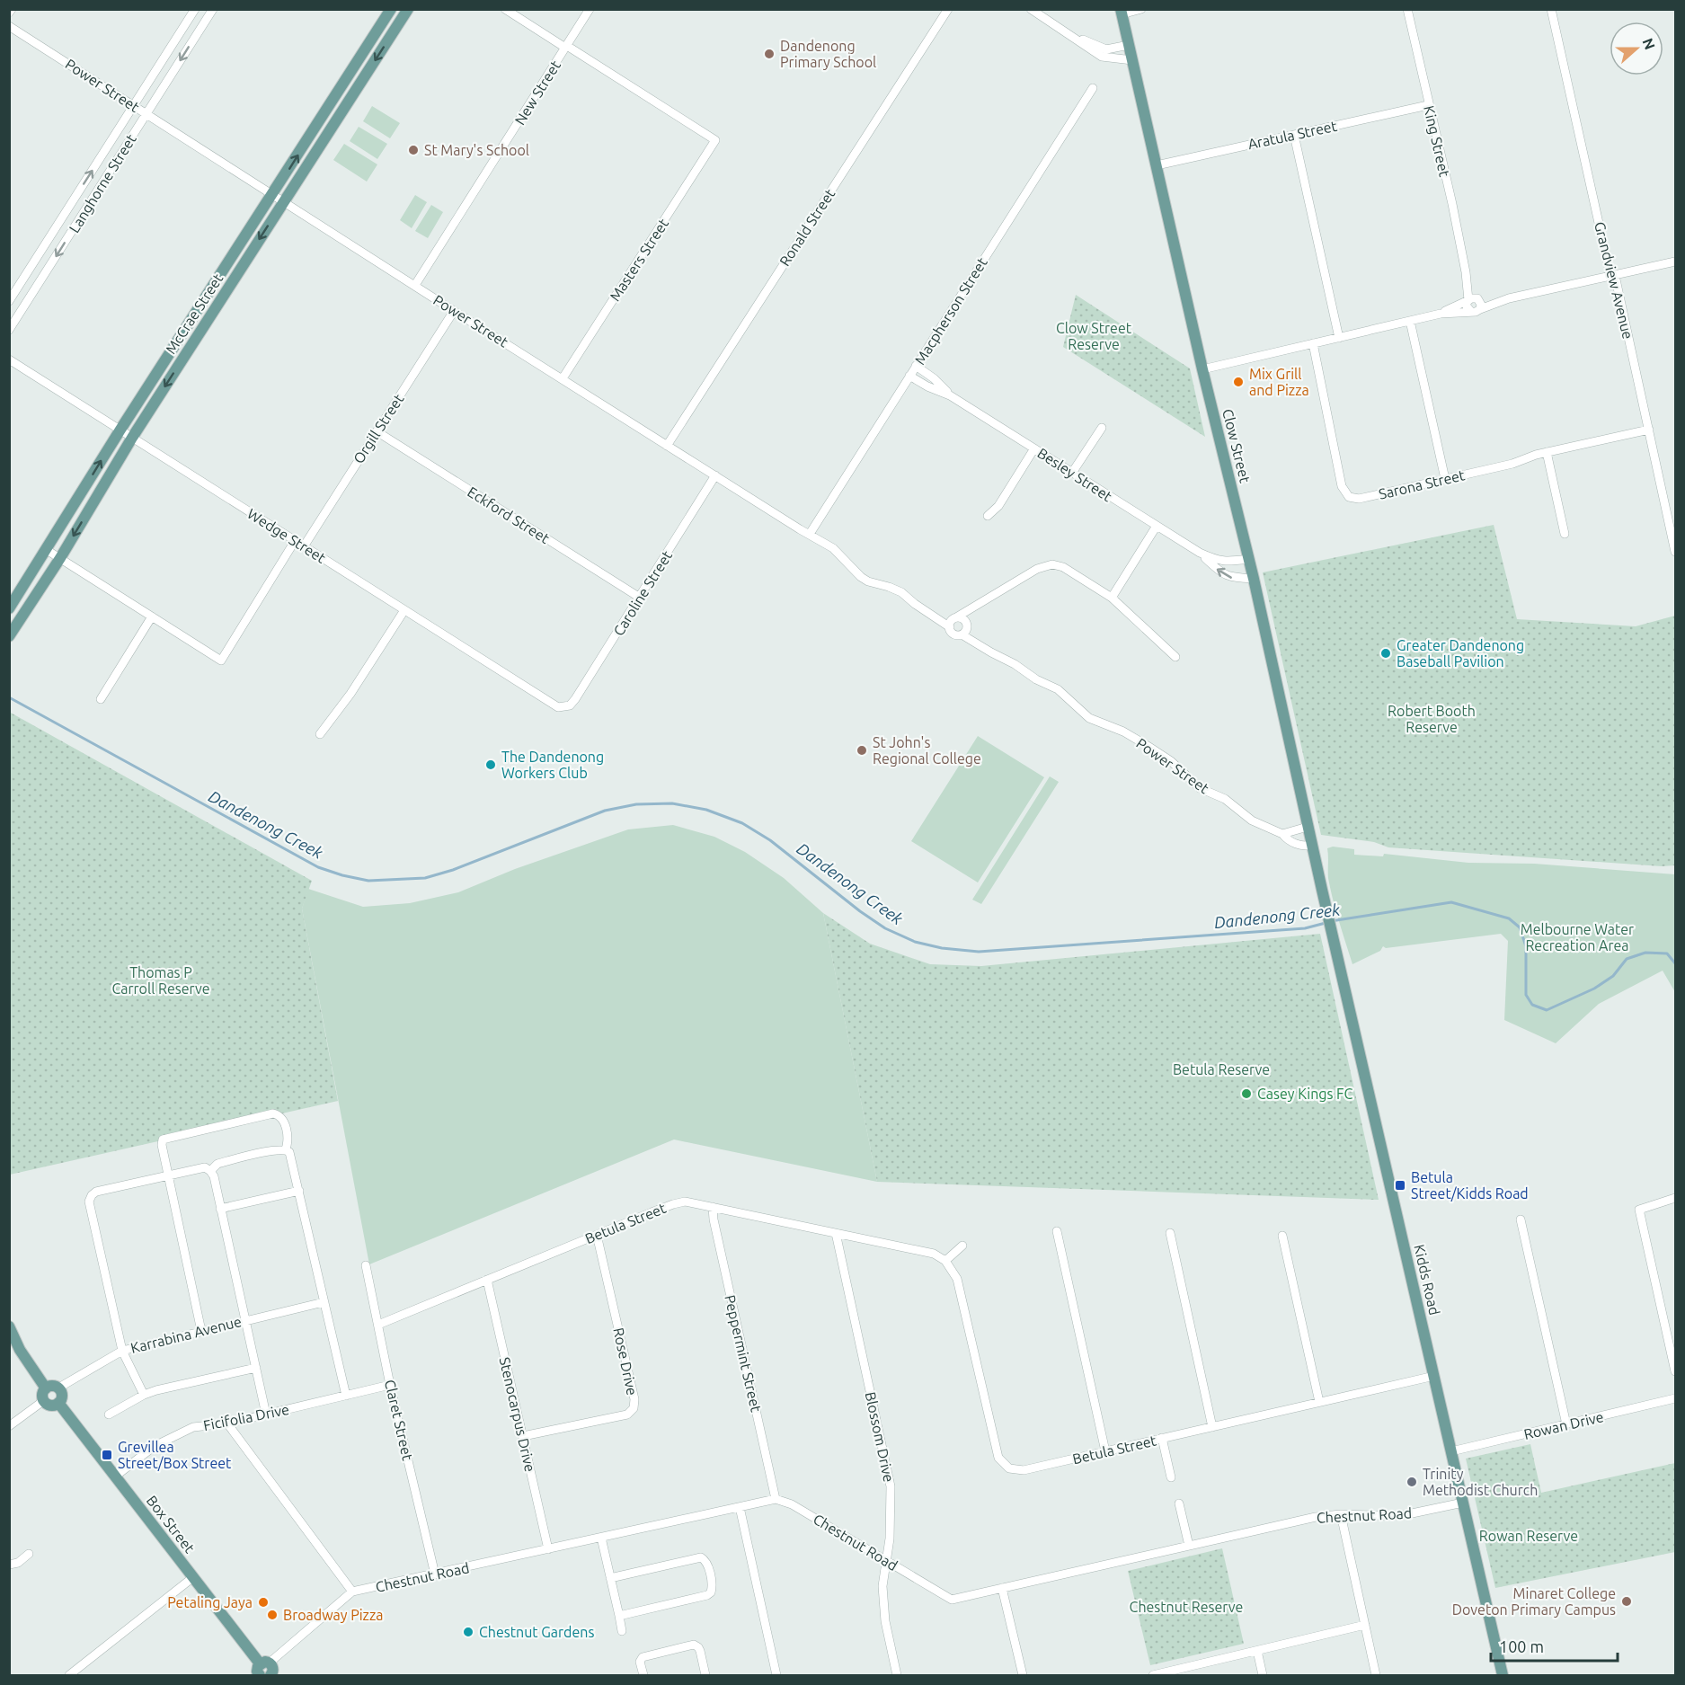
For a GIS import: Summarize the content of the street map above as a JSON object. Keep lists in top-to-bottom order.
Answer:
{
  "streets": {
    "main road": [
      "McCrae Street",
      "Clow Street",
      "Kidds Road",
      "Box Street"
    ],
    "street": [
      "Power Street",
      "New Street",
      "Aratula Street",
      "King Street",
      "Langhorne Street",
      "Ronald Street",
      "Masters Street",
      "Grandview Avenue",
      "Macpherson Street",
      "Orgill Street",
      "Besley Street",
      "Sarona Street",
      "Eckford Street",
      "Wedge Street",
      "Caroline Street",
      "Betula Street",
      "Karrabina Avenue",
      "Peppermint Street",
      "Rose Drive",
      "Stenocarpus Drive",
      "Ficifolia Drive",
      "Claret Street",
      "Rowan Drive",
      "Blossom Drive",
      "Chestnut Road"
    ]
  },
  "crossings": [
    ["Power Street", "New Street"],
    ["Power Street", "Langhorne Street"],
    ["Power Street", "Ronald Street"],
    ["Power Street", "Masters Street"],
    ["Power Street", "Macpherson Street"],
    ["Power Street", "McCrae Street"],
    ["Power Street", "Orgill Street"],
    ["Power Street", "Clow Street"],
    ["Power Street", "Caroline Street"],
    ["New Street", "Masters Street"],
    ["Aratula Street", "King Street"],
    ["Aratula Street", "Clow Street"],
    ["Grandview Avenue", "Sarona Street"],
    ["Macpherson Street", "Besley Street"],
    ["McCrae Street", "Wedge Street"],
    ["Orgill Street", "Eckford Street"],
    ["Orgill Street", "Wedge Street"],
    ["Clow Street", "Besley Street"],
    ["Clow Street", "Kidds Road"],
    ["Eckford Street", "Caroline Street"],
    ["Wedge Street", "Caroline Street"],
    ["Betula Street", "Kidds Road"],
    ["Betula Street", "Peppermint Street"],
    ["Betula Street", "Rose Drive"],
    ["Betula Street", "Stenocarpus Drive"],
    ["Betula Street", "Claret Street"],
    ["Betula Street", "Blossom Drive"],
    ["Kidds Road", "Rowan Drive"],
    ["Kidds Road", "Chestnut Road"],
    ["Karrabina Avenue", "Box Street"],
    ["Peppermint Street", "Chestnut Road"],
    ["Rose Drive", "Stenocarpus Drive"],
    ["Stenocarpus Drive", "Chestnut Road"],
    ["Ficifolia Drive", "Claret Street"],
    ["Ficifolia Drive", "Box Street"],
    ["Claret Street", "Chestnut Road"],
    ["Blossom Drive", "Chestnut Road"],
    ["Chestnut Road", "Box Street"]
  ],
  "water": ["Dandenong Creek"],
  "parks": [
    "Clow Street Reserve",
    "Robert Booth Reserve",
    "Melbourne Water Recreation Area",
    "Thomas P Carroll Reserve",
    "Betula Reserve",
    "Rowan Reserve",
    "Chestnut Reserve"
  ],
  "places": {
    "other": [
      "Dandenong Primary School",
      "St Mary's School",
      "Mix Grill and Pizza",
      "Greater Dandenong Baseball Pavilion",
      "St John's Regional College",
      "The Dandenong Workers Club",
      "Casey Kings FC",
      "Trinity Methodist Church",
      "Minaret College Doveton Primary Campus",
      "Petaling Jaya",
      "Broadway Pizza",
      "Chestnut Gardens"
    ],
    "transit": ["Betula Street/Kidds Road", "Grevillea Street/Box Street"]
  },
  "scale_bar": "100 m",
  "north": "right"
}
